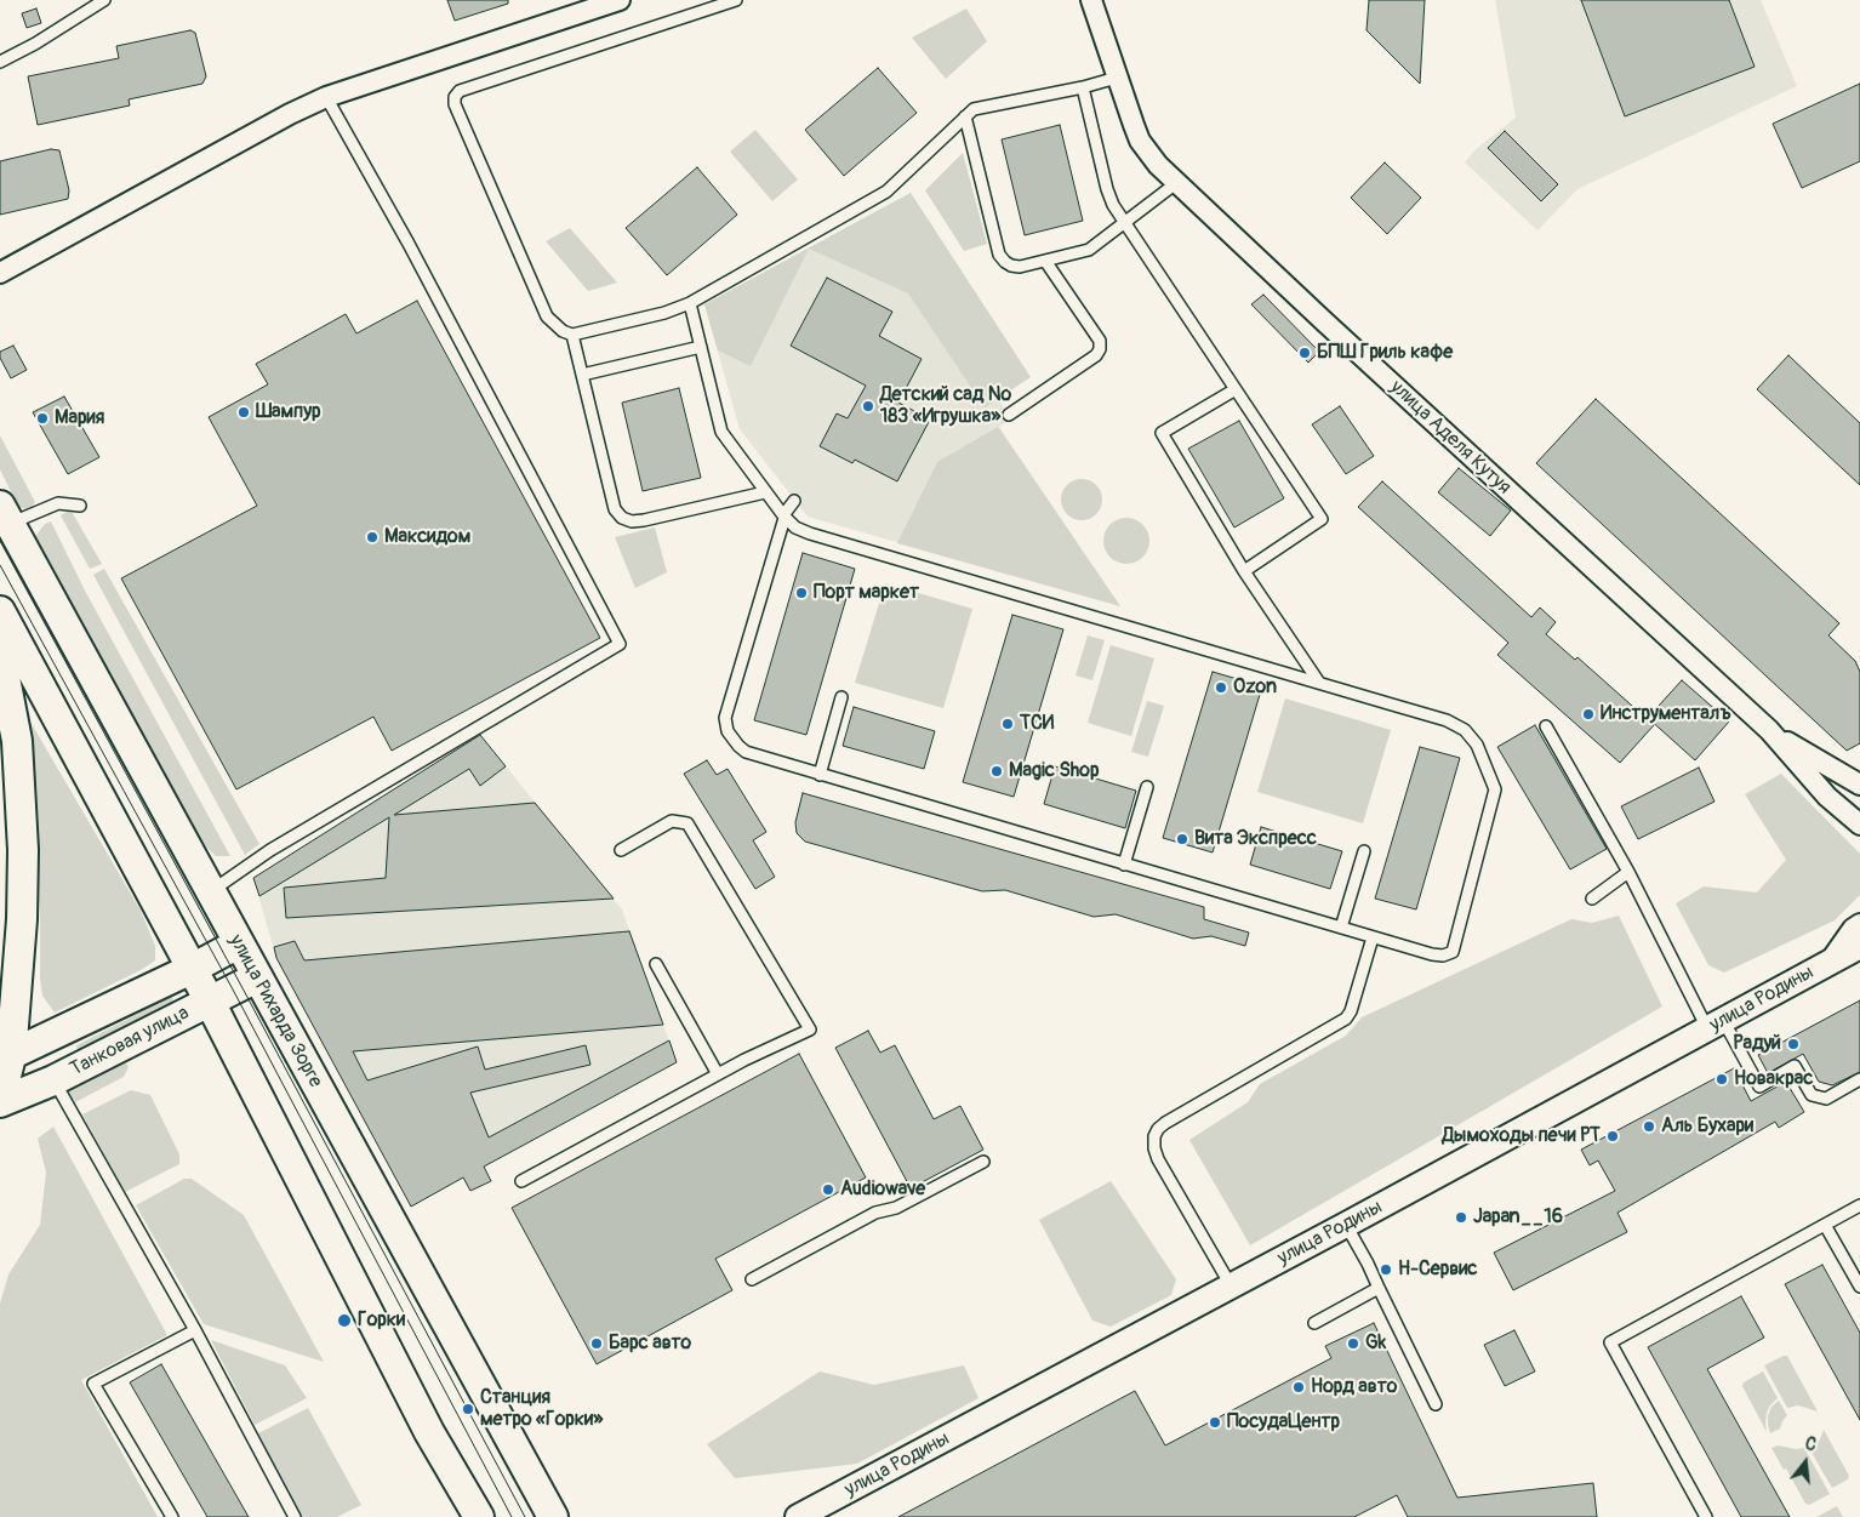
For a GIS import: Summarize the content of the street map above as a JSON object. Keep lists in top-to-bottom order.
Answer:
{
  "streets": {
    "main road": ["улица Рихарда Зорге", "Танковая улица"],
    "street": ["улица Аделя Кутуя", "улица Родины"]
  },
  "crossings": [
    ["улица Рихарда Зорге", "Танковая улица"]
  ],
  "places": [
    "БПШ Гриль кафе",
    "Детский сад № 183 «Игрушка»",
    "Шампур",
    "Мария",
    "Максидом",
    "Порт маркет",
    "Ozon",
    "Инструменталъ",
    "ТСИ",
    "Magic Shop",
    "Вита Экспресс",
    "Радуй",
    "Новакрас",
    "Аль Бухари",
    "Дымоходы печи РТ",
    "Audiowave",
    "Japan__16",
    "Н-Сервис",
    "Горки",
    "Барс авто",
    "Gk",
    "Норд авто",
    "Станция метро «Горки»",
    "ПосудаЦентр"
  ],
  "north": "top"
}
